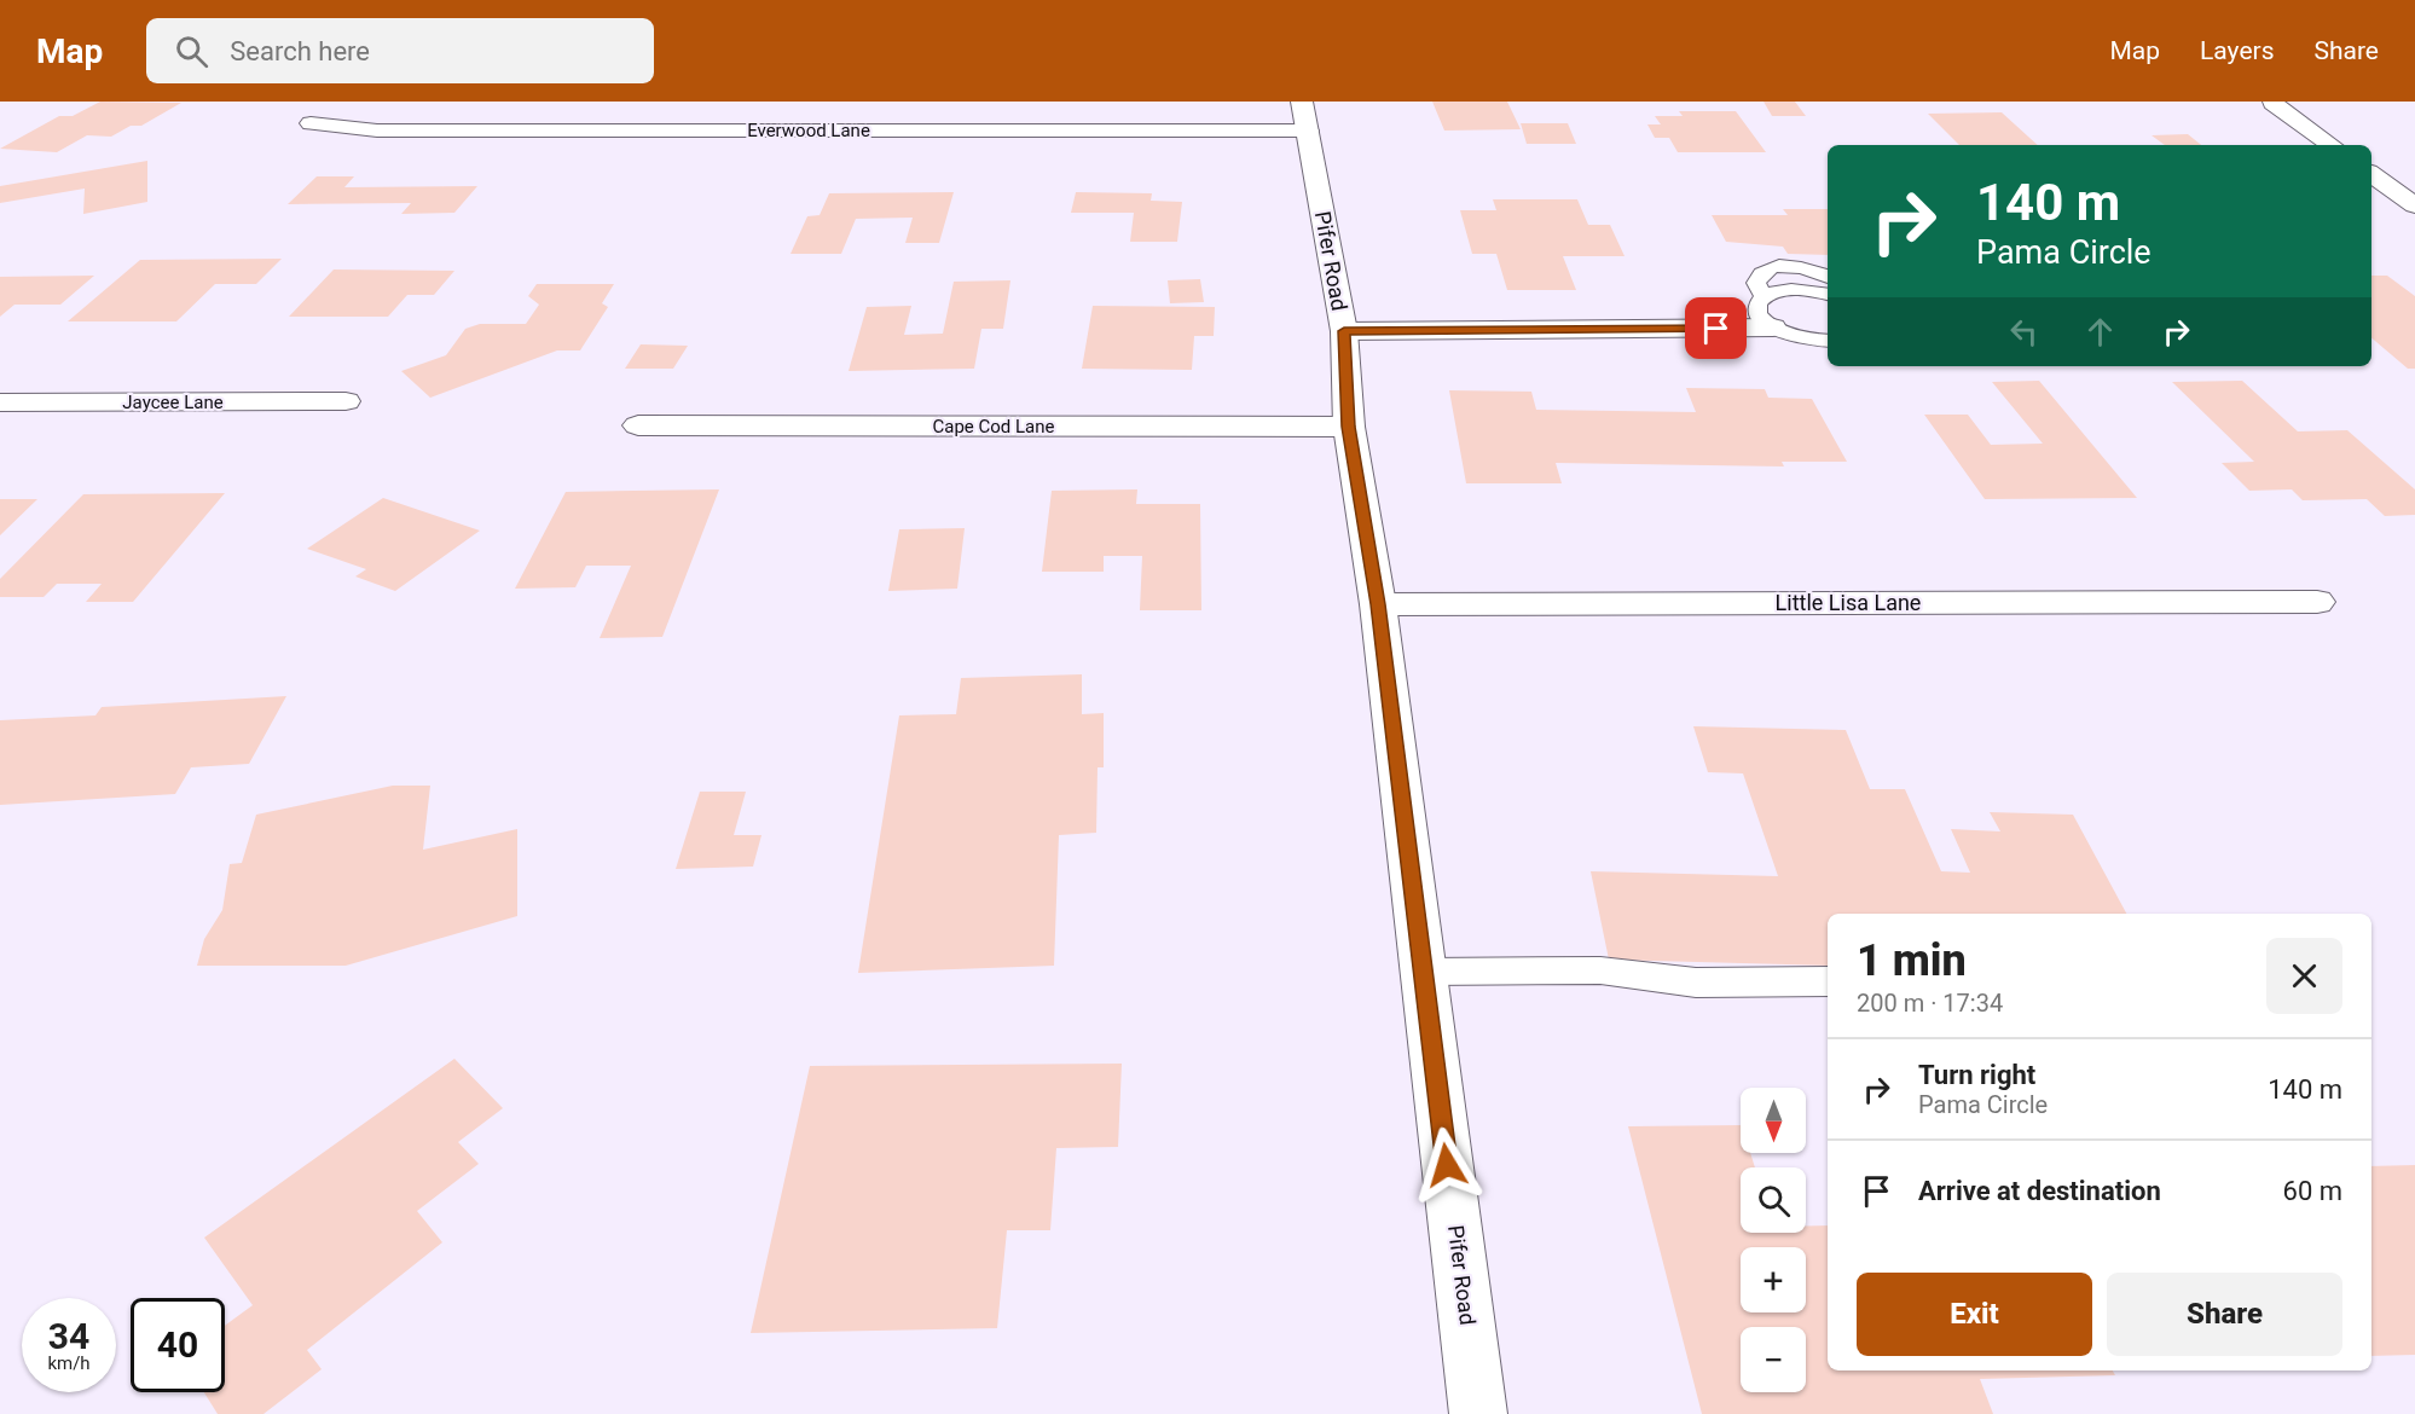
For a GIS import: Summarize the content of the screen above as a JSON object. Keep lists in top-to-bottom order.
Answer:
{
  "streets": {
    "street": [
      "Everwood Lane",
      "Pifer Road",
      "Jaycee Lane",
      "Cape Cod Lane",
      "Little Lisa Lane"
    ]
  },
  "crossings": [
    ["Everwood Lane", "Pifer Road"],
    ["Pifer Road", "Cape Cod Lane"],
    ["Pifer Road", "Little Lisa Lane"]
  ],
  "north": "bottom",
  "page": {
    "header": "Map",
    "search": "Search here",
    "nav": ["Map", "Layers", "Share"],
    "turn": ["140 m", "Pama Circle"],
    "heading": ["1 min", "200 m · 17:34"],
    "list": [
      {
        "name": "Turn right",
        "note": "Pama Circle",
        "value": "140 m"
      },
      {
        "name": "Arrive at destination",
        "value": "60 m"
      }
    ],
    "map_buttons": ["+", "−"],
    "buttons": ["Exit", "Share"],
    "speed": "34 km/h",
    "limit": "40"
  }
}
